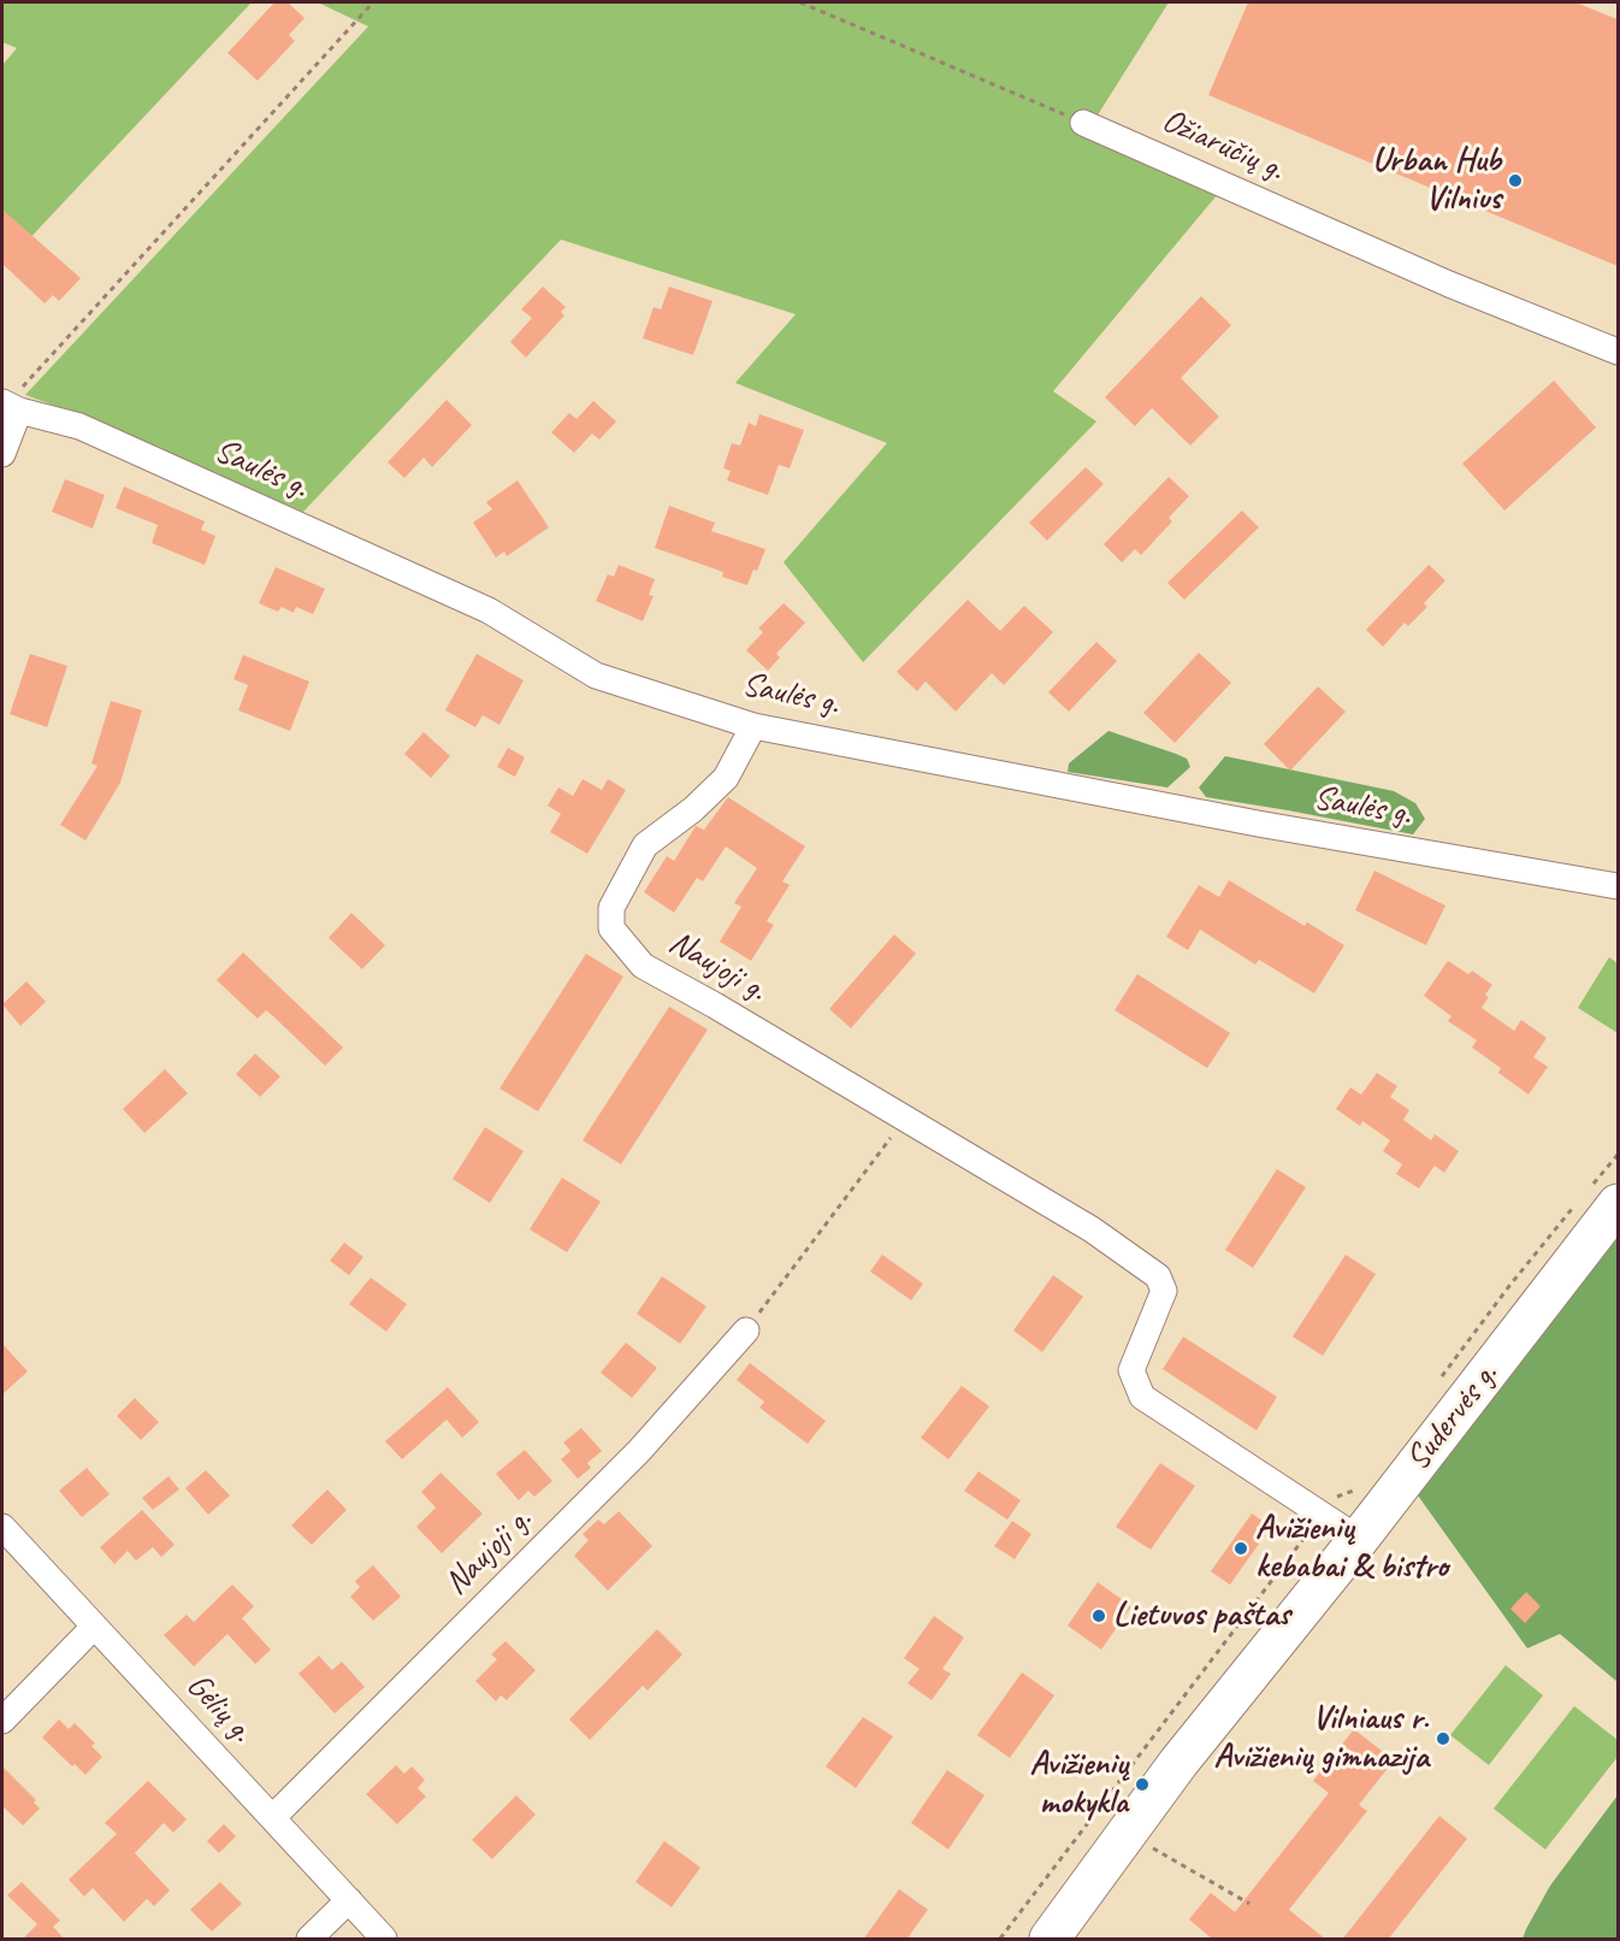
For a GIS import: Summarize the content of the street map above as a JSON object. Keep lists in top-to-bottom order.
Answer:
{
  "streets": {
    "main road": ["Sudervės g."],
    "street": [
      "Ožiarūčių g.",
      "Saulės g.",
      "Naujoji g.",
      "Gėlių g."
    ]
  },
  "crossings": [
    ["Saulės g.", "Naujoji g."],
    ["Naujoji g.", "Sudervės g."],
    ["Naujoji g.", "Gėlių g."]
  ],
  "places": [
    "Urban Hub Vilnius",
    "Avižienių kebabai & bistro",
    "Lietuvos paštas",
    "Vilniaus r. Avižienių gimnazija",
    "Avižienių mokykla"
  ]
}
